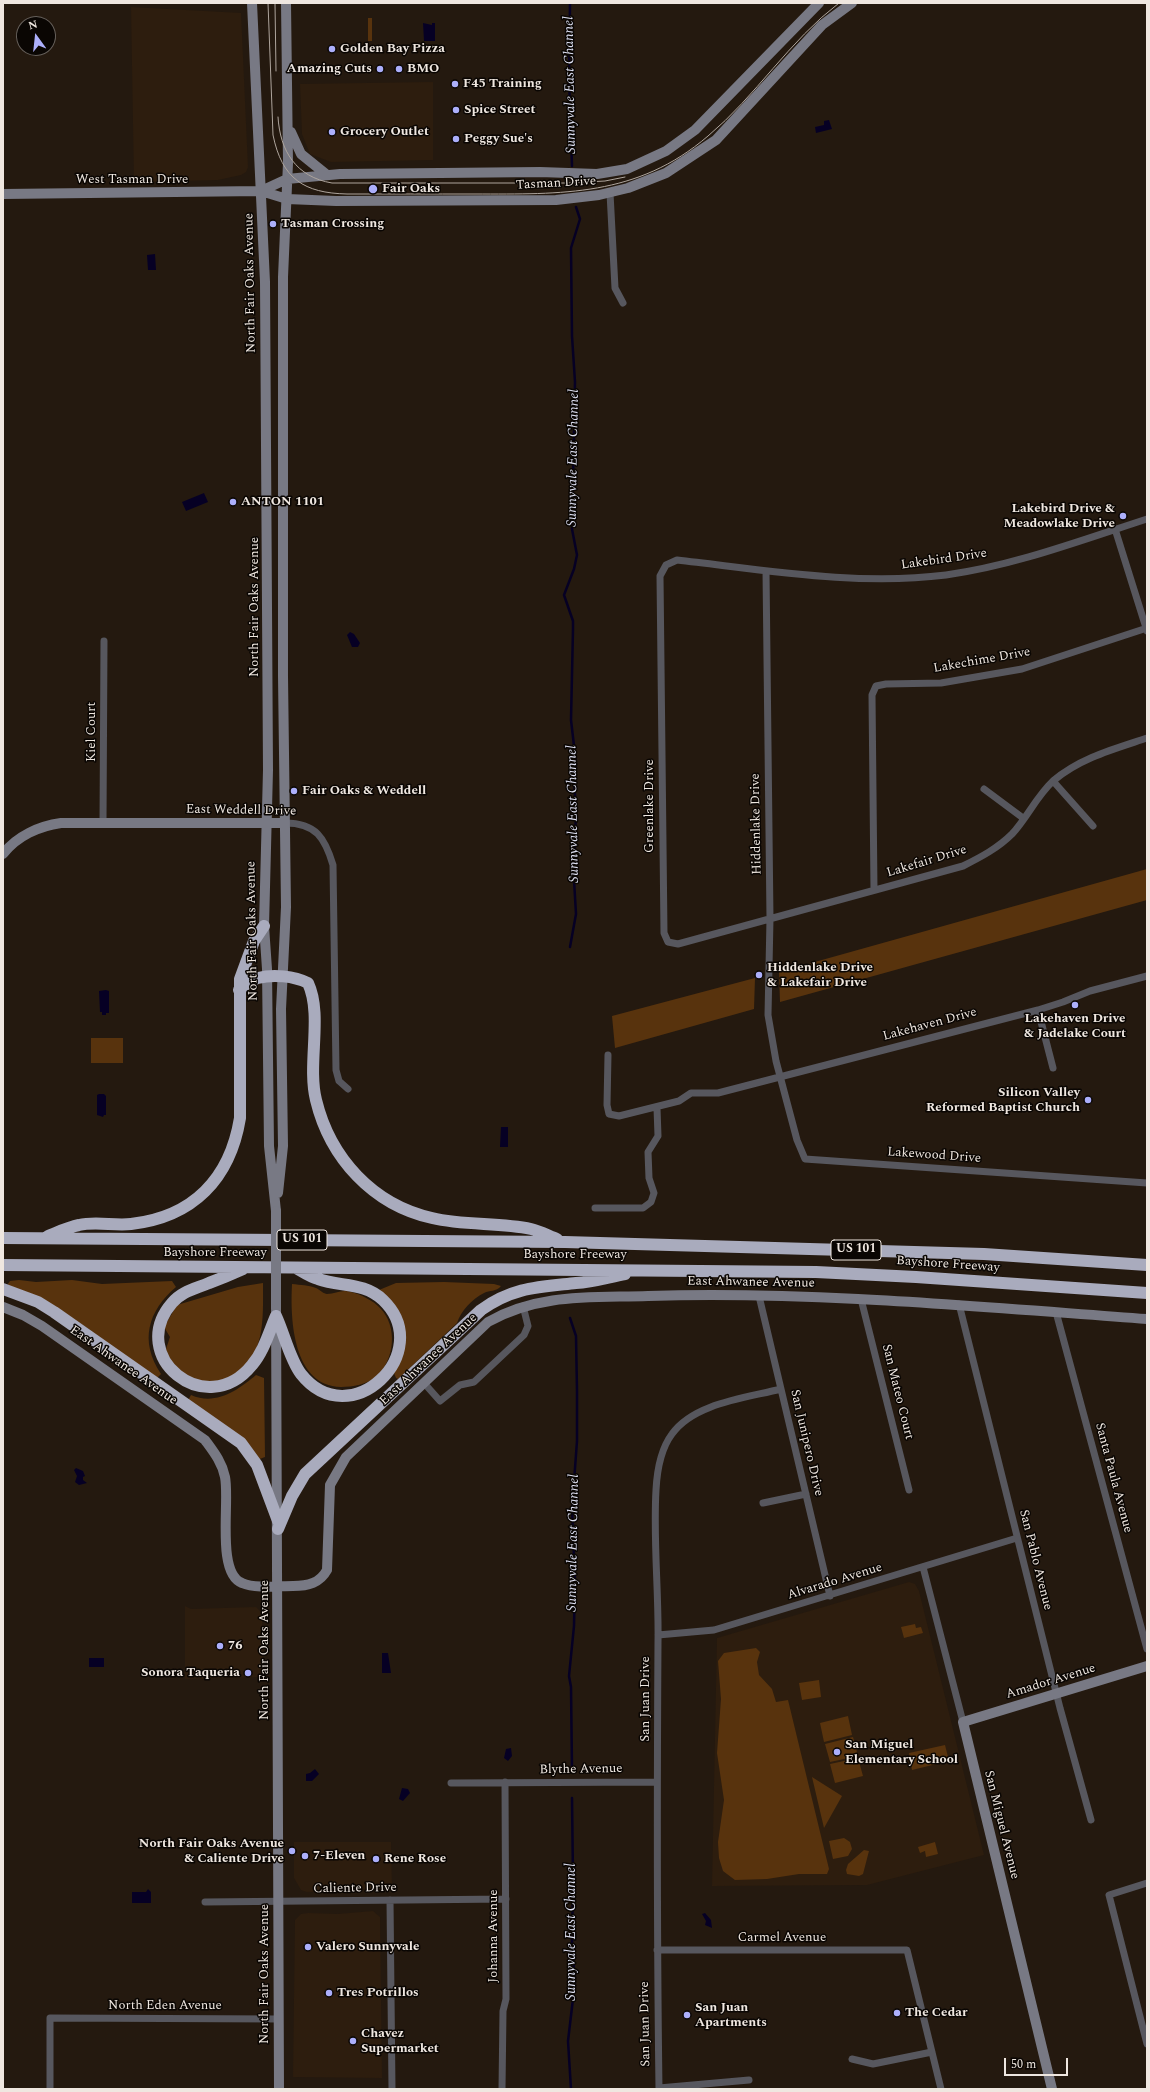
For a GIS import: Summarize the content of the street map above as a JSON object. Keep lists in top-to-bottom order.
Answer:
{
  "streets": {
    "highway": ["US 101", "Bayshore Freeway"],
    "street": [
      "West Tasman Drive",
      "Tasman Drive",
      "North Fair Oaks Avenue",
      "Lakebird Drive",
      "Lakechime Drive",
      "Kiel Court",
      "Greenlake Drive",
      "East Weddell Drive",
      "Hiddenlake Drive",
      "Lakefair Drive",
      "Lakehaven Drive",
      "Lakewood Drive",
      "East Ahwanee Avenue",
      "San Mateo Court",
      "San Junipero Drive",
      "Santa Paula Avenue",
      "San Pablo Avenue",
      "Alvarado Avenue",
      "Amador Avenue",
      "San Juan Drive",
      "Blythe Avenue",
      "San Miguel Avenue",
      "Caliente Drive",
      "Johanna Avenue",
      "Carmel Avenue",
      "North Eden Avenue"
    ]
  },
  "crossings": [
    ["West Tasman Drive", "Tasman Drive"],
    ["West Tasman Drive", "North Fair Oaks Avenue"],
    ["Tasman Drive", "North Fair Oaks Avenue"],
    ["North Fair Oaks Avenue", "East Weddell Drive"],
    ["North Fair Oaks Avenue", "East Ahwanee Avenue"],
    ["North Fair Oaks Avenue", "Caliente Drive"],
    ["North Fair Oaks Avenue", "North Eden Avenue"],
    ["Lakebird Drive", "Greenlake Drive"],
    ["Lakebird Drive", "Hiddenlake Drive"],
    ["Lakechime Drive", "Lakefair Drive"],
    ["Kiel Court", "East Weddell Drive"],
    ["Greenlake Drive", "Hiddenlake Drive"],
    ["Greenlake Drive", "Lakefair Drive"],
    ["Hiddenlake Drive", "Lakefair Drive"],
    ["Hiddenlake Drive", "Lakehaven Drive"],
    ["Hiddenlake Drive", "Lakewood Drive"],
    ["Lakehaven Drive", "Lakewood Drive"],
    ["East Ahwanee Avenue", "San Mateo Court"],
    ["East Ahwanee Avenue", "San Junipero Drive"],
    ["East Ahwanee Avenue", "Santa Paula Avenue"],
    ["East Ahwanee Avenue", "San Pablo Avenue"],
    ["San Junipero Drive", "Alvarado Avenue"],
    ["San Junipero Drive", "San Juan Drive"],
    ["San Pablo Avenue", "Alvarado Avenue"],
    ["San Pablo Avenue", "Amador Avenue"],
    ["Alvarado Avenue", "San Juan Drive"],
    ["Alvarado Avenue", "San Miguel Avenue"],
    ["Amador Avenue", "San Miguel Avenue"],
    ["San Juan Drive", "Blythe Avenue"],
    ["San Juan Drive", "Carmel Avenue"],
    ["Blythe Avenue", "Johanna Avenue"],
    ["Caliente Drive", "Johanna Avenue"]
  ],
  "water": ["Sunnyvale East Channel"],
  "places": [
    "Golden Bay Pizza",
    "Amazing Cuts",
    "BMO",
    "F45 Training",
    "Spice Street",
    "Grocery Outlet",
    "Peggy Sue's",
    "Fair Oaks",
    "Tasman Crossing",
    "ANTON 1101",
    "Lakebird Drive & Meadowlake Drive",
    "Fair Oaks & Weddell",
    "Hiddenlake Drive & Lakefair Drive",
    "Lakehaven Drive & Jadelake Court",
    "Silicon Valley Reformed Baptist Church",
    "76",
    "Sonora Taqueria",
    "San Miguel Elementary School",
    "North Fair Oaks Avenue & Caliente Drive",
    "7-Eleven",
    "Rene Rose",
    "Valero Sunnyvale",
    "Tres Potrillos",
    "The Cedar",
    "San Juan Apartments",
    "Chavez Supermarket"
  ],
  "scale_bar": "50 m",
  "north": "top"
}
